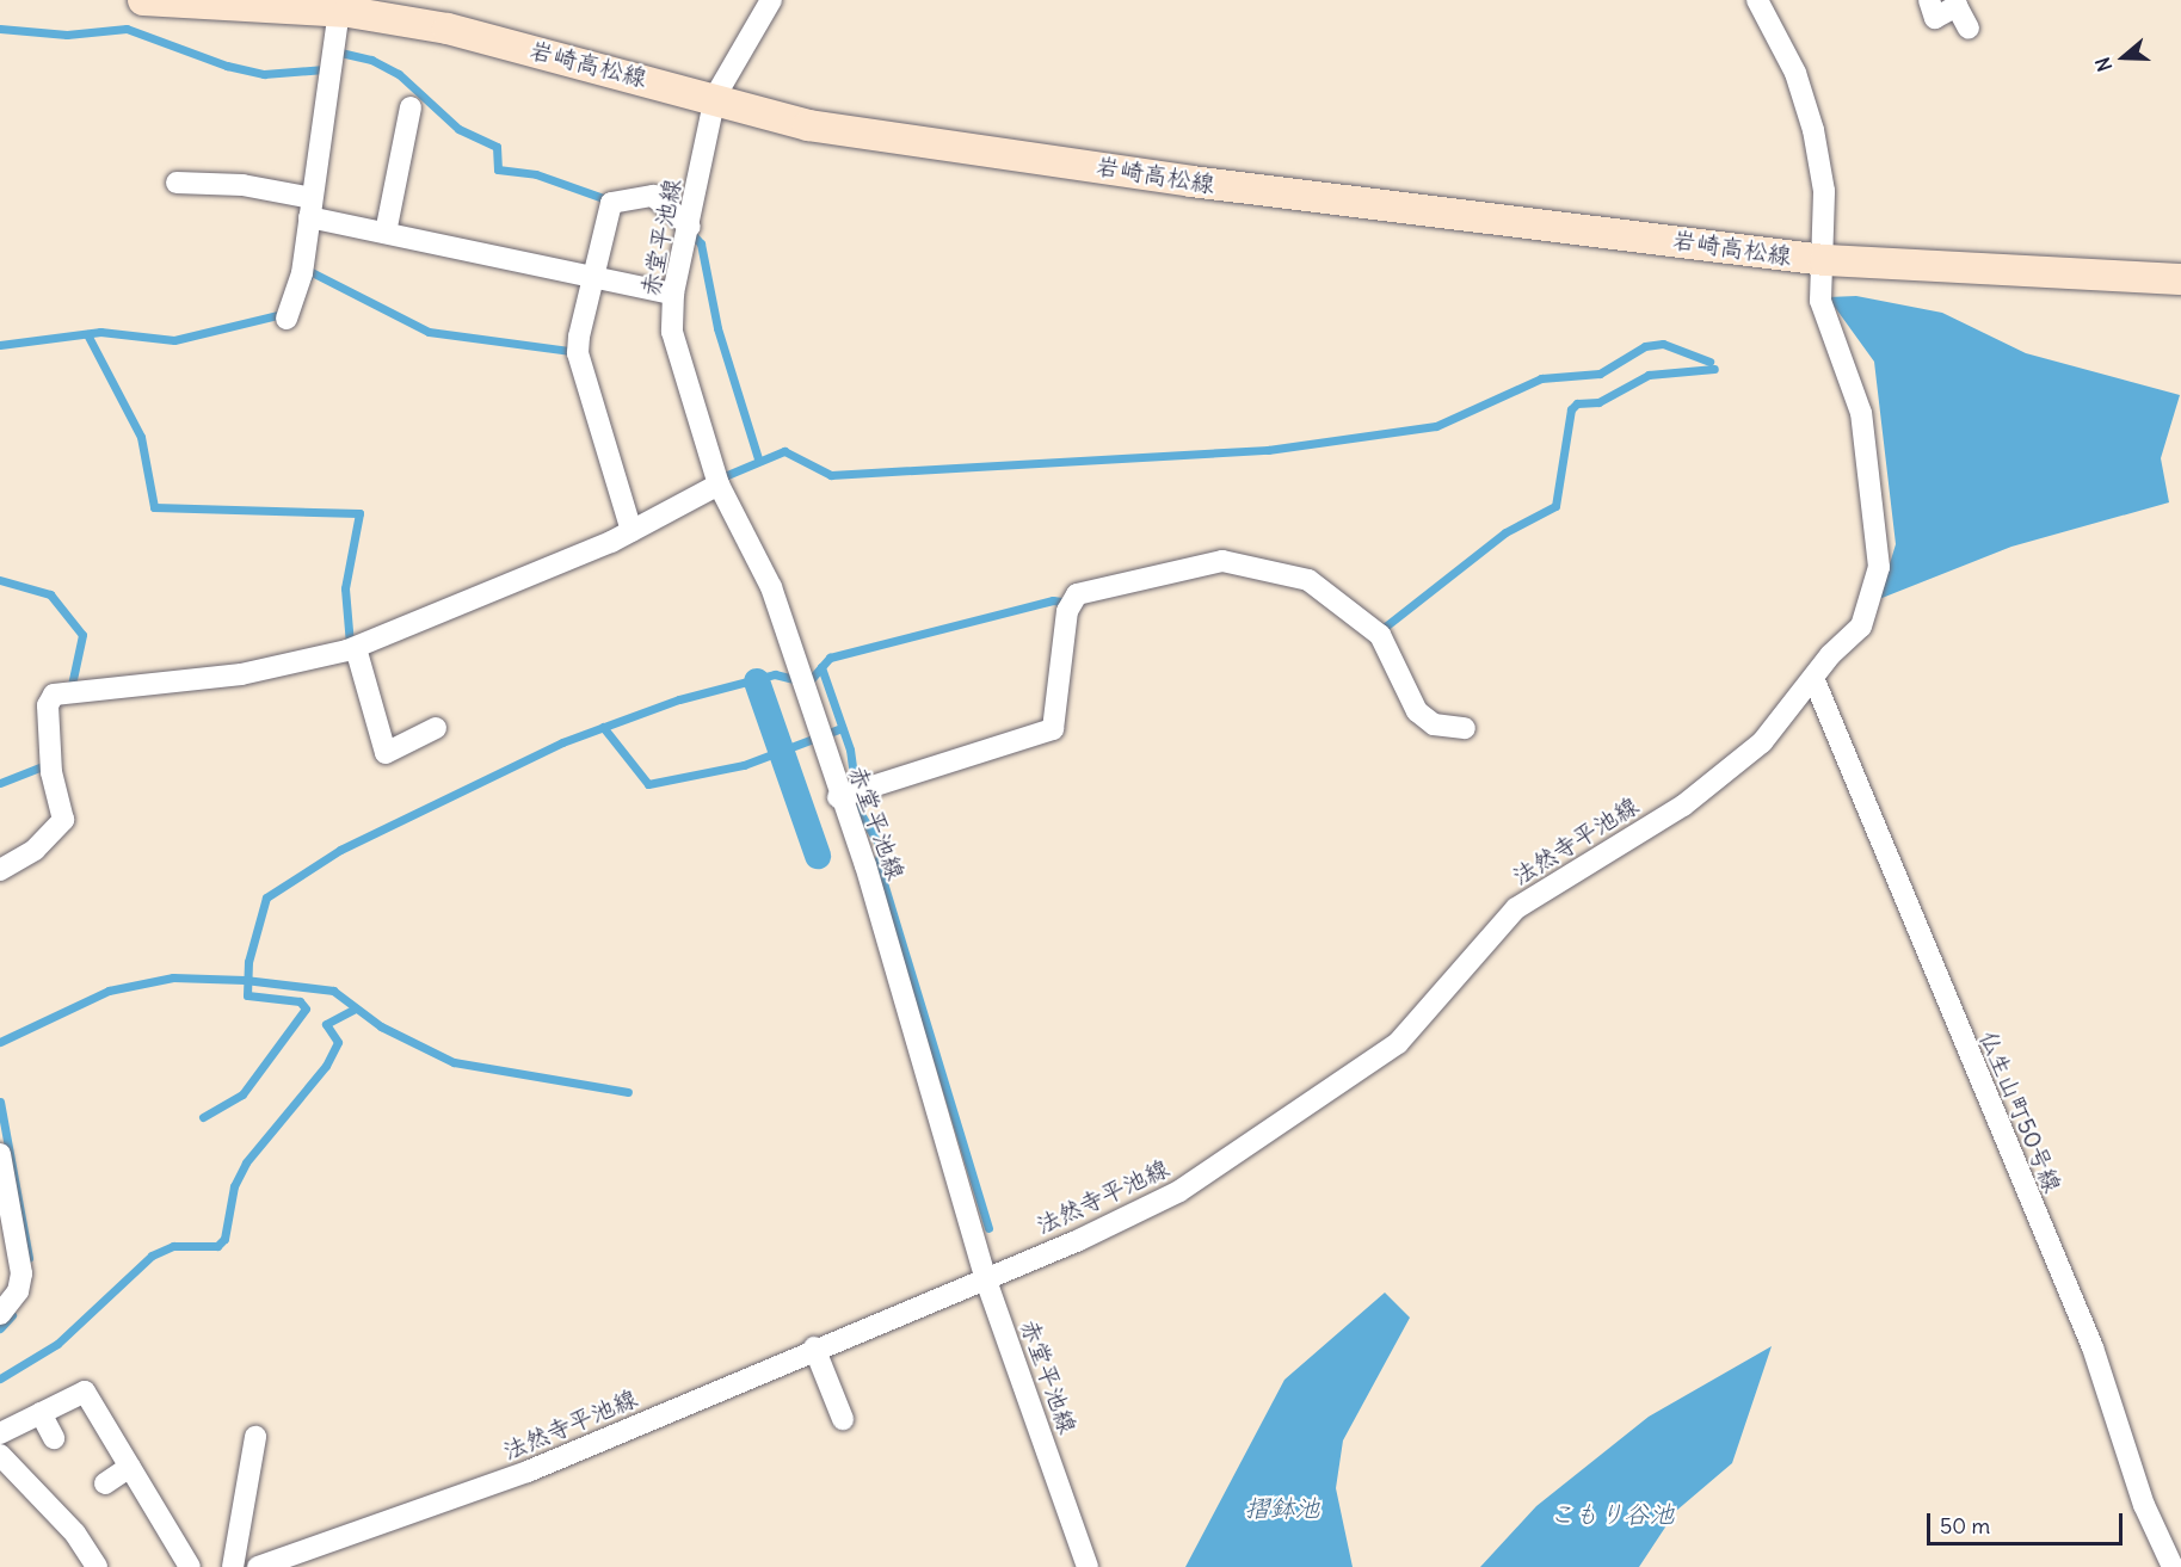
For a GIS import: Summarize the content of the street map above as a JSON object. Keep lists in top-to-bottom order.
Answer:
{
  "streets": {
    "main road": ["岩崎高松線"],
    "street": ["赤堂平池線", "法然寺平池線", "仏生山町50号線"]
  },
  "crossings": [
    ["岩崎高松線", "赤堂平池線"],
    ["岩崎高松線", "法然寺平池線"],
    ["赤堂平池線", "法然寺平池線"],
    ["法然寺平池線", "仏生山町50号線"]
  ],
  "water": ["摺鉢池", "こもり谷池"],
  "scale_bar": "50 m",
  "north": "left"
}
